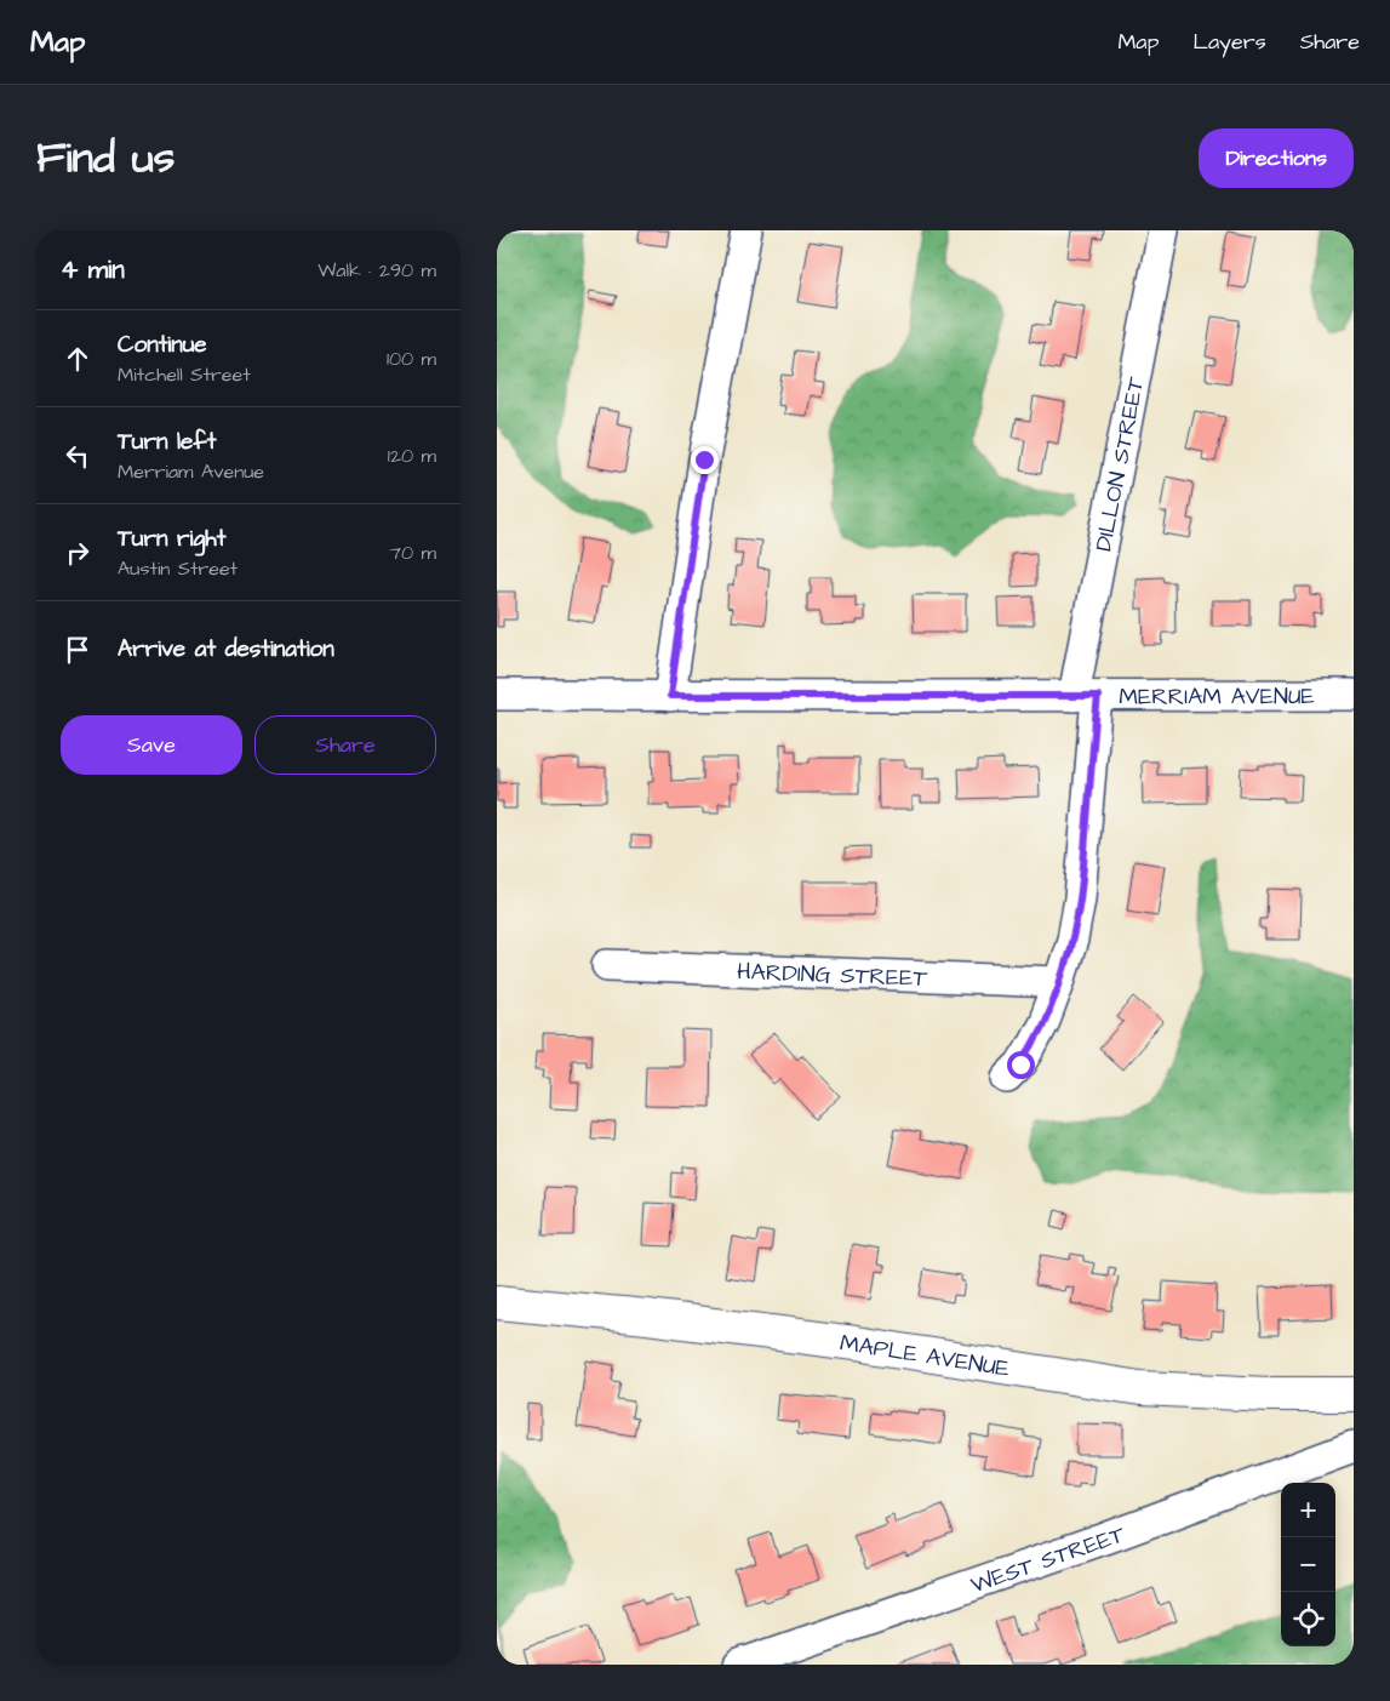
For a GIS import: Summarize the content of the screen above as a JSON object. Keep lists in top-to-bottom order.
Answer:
{
  "streets": {
    "main road": ["MAPLE AVENUE"],
    "street": [
      "DILLON STREET",
      "MERRIAM AVENUE",
      "HARDING STREET",
      "WEST STREET"
    ]
  },
  "crossings": [
    ["DILLON STREET", "MERRIAM AVENUE"],
    ["DILLON STREET", "HARDING STREET"]
  ],
  "page": {
    "header": "Map",
    "nav": ["Map", "Layers", "Share"],
    "title": "Find us",
    "buttons": [
      "Directions",
      ["Save", "Share"]
    ],
    "heading": ["4 min", "Walk · 290 m"],
    "list": [
      ["Continue", "Mitchell Street", "100 m"],
      ["Turn left", "Merriam Avenue", "120 m"],
      ["Turn right", "Austin Street", "70 m"],
      "Arrive at destination"
    ],
    "map_buttons": ["+", "−"]
  }
}
